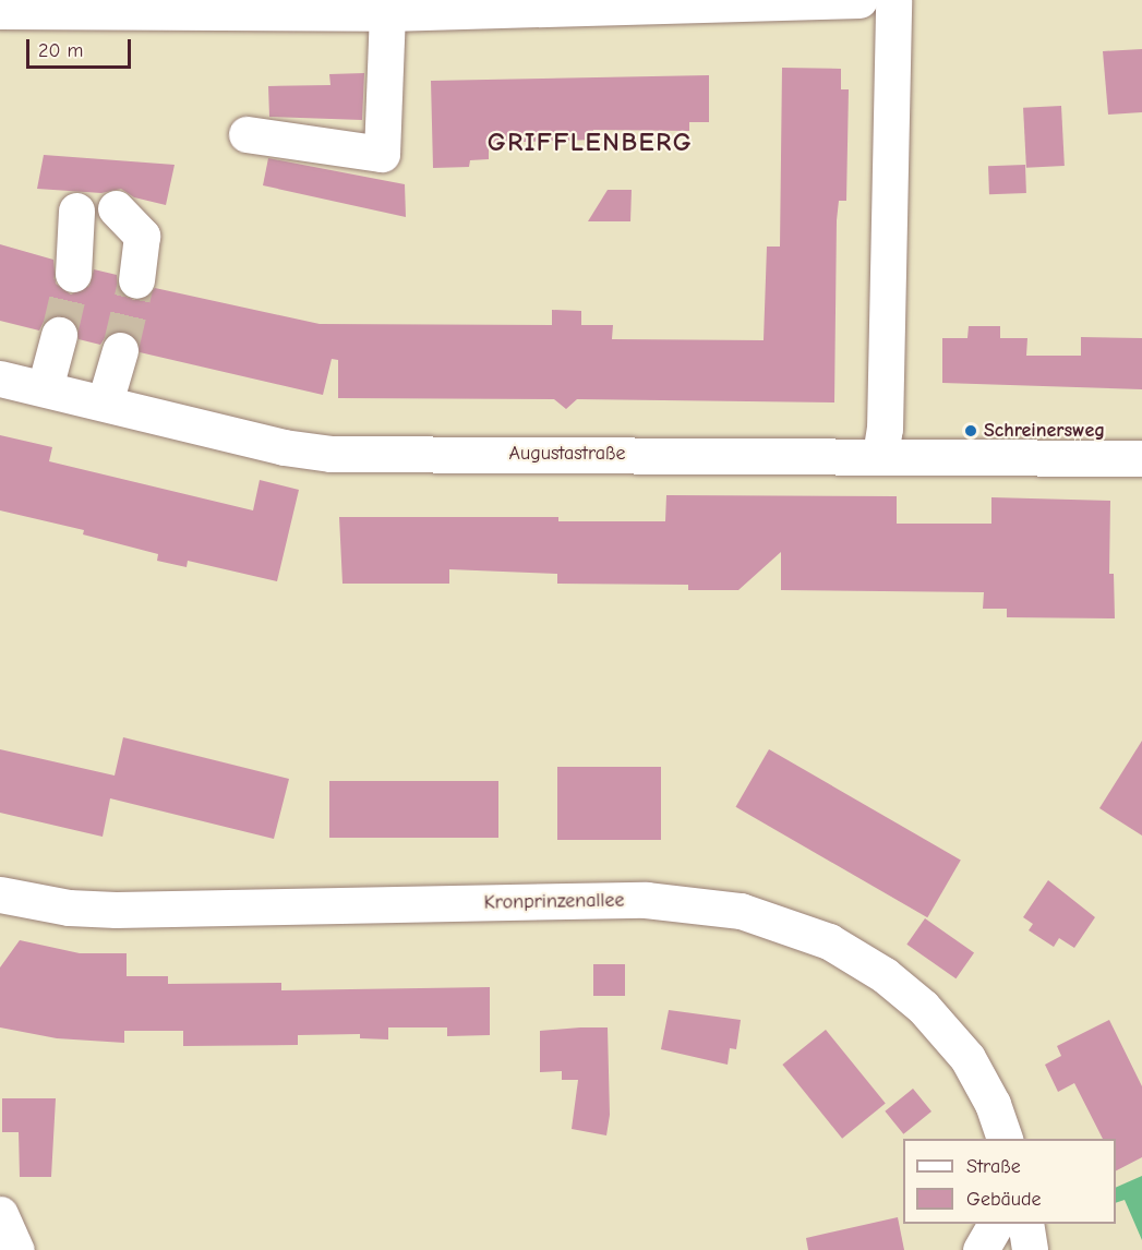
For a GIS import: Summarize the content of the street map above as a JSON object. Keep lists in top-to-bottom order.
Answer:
{
  "streets": {
    "street": ["Augustastraße", "Kronprinzenallee"]
  },
  "districts": ["GRIFFLENBERG"],
  "places": ["Schreinersweg"],
  "legend": ["Straße", "Gebäude"],
  "scale_bar": "20 m"
}
